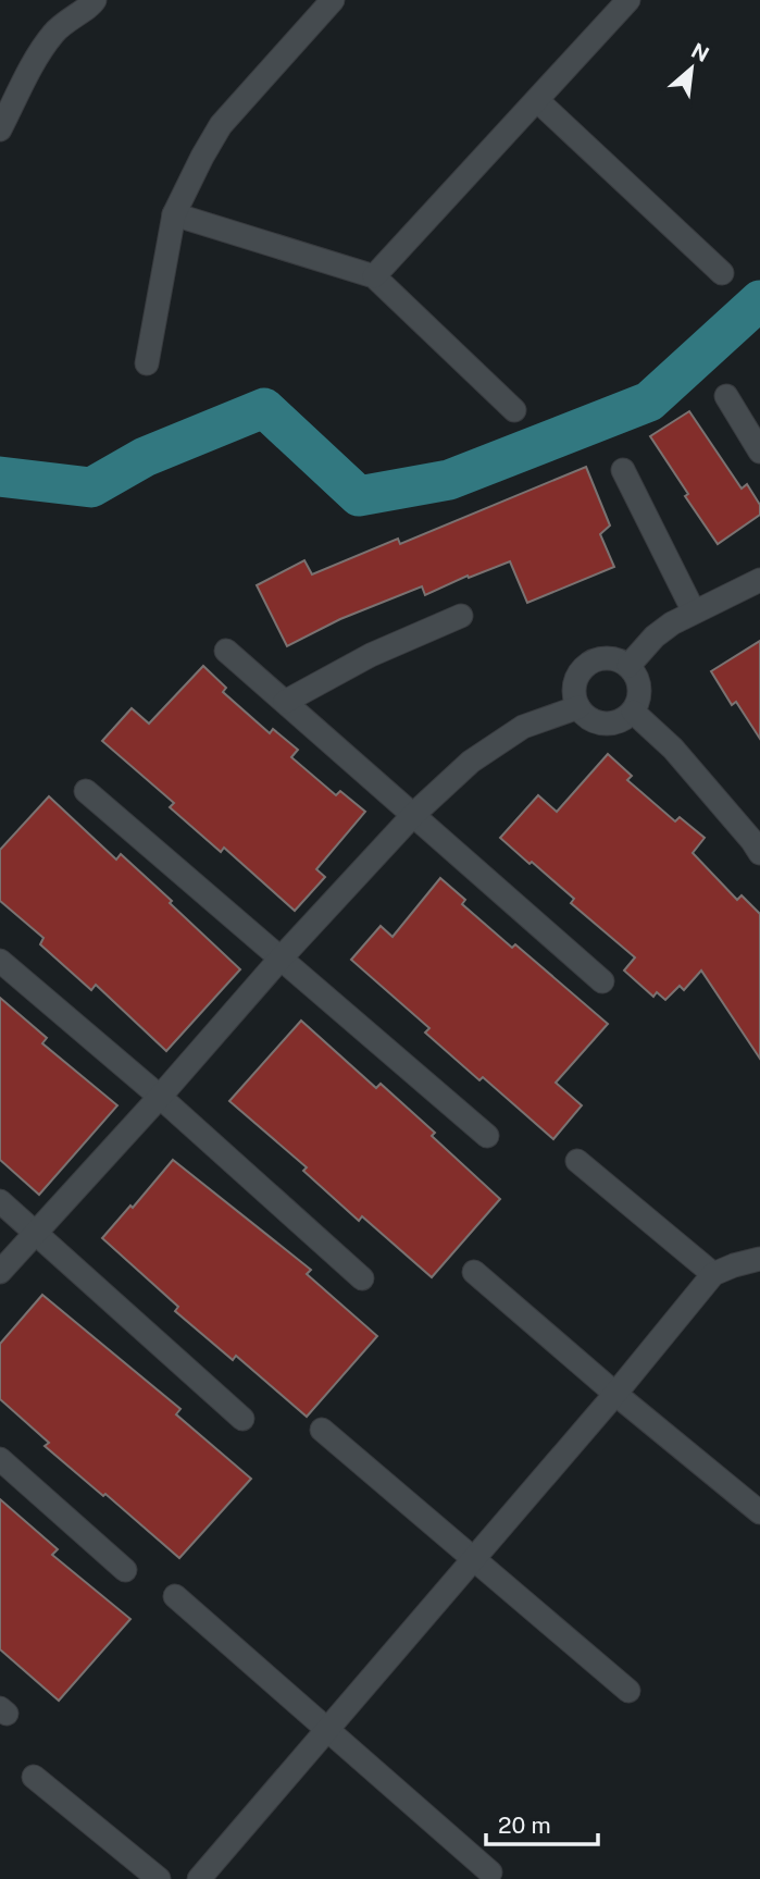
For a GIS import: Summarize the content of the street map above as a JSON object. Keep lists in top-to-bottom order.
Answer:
{
  "scale_bar": "20 m",
  "north": "top right"
}
